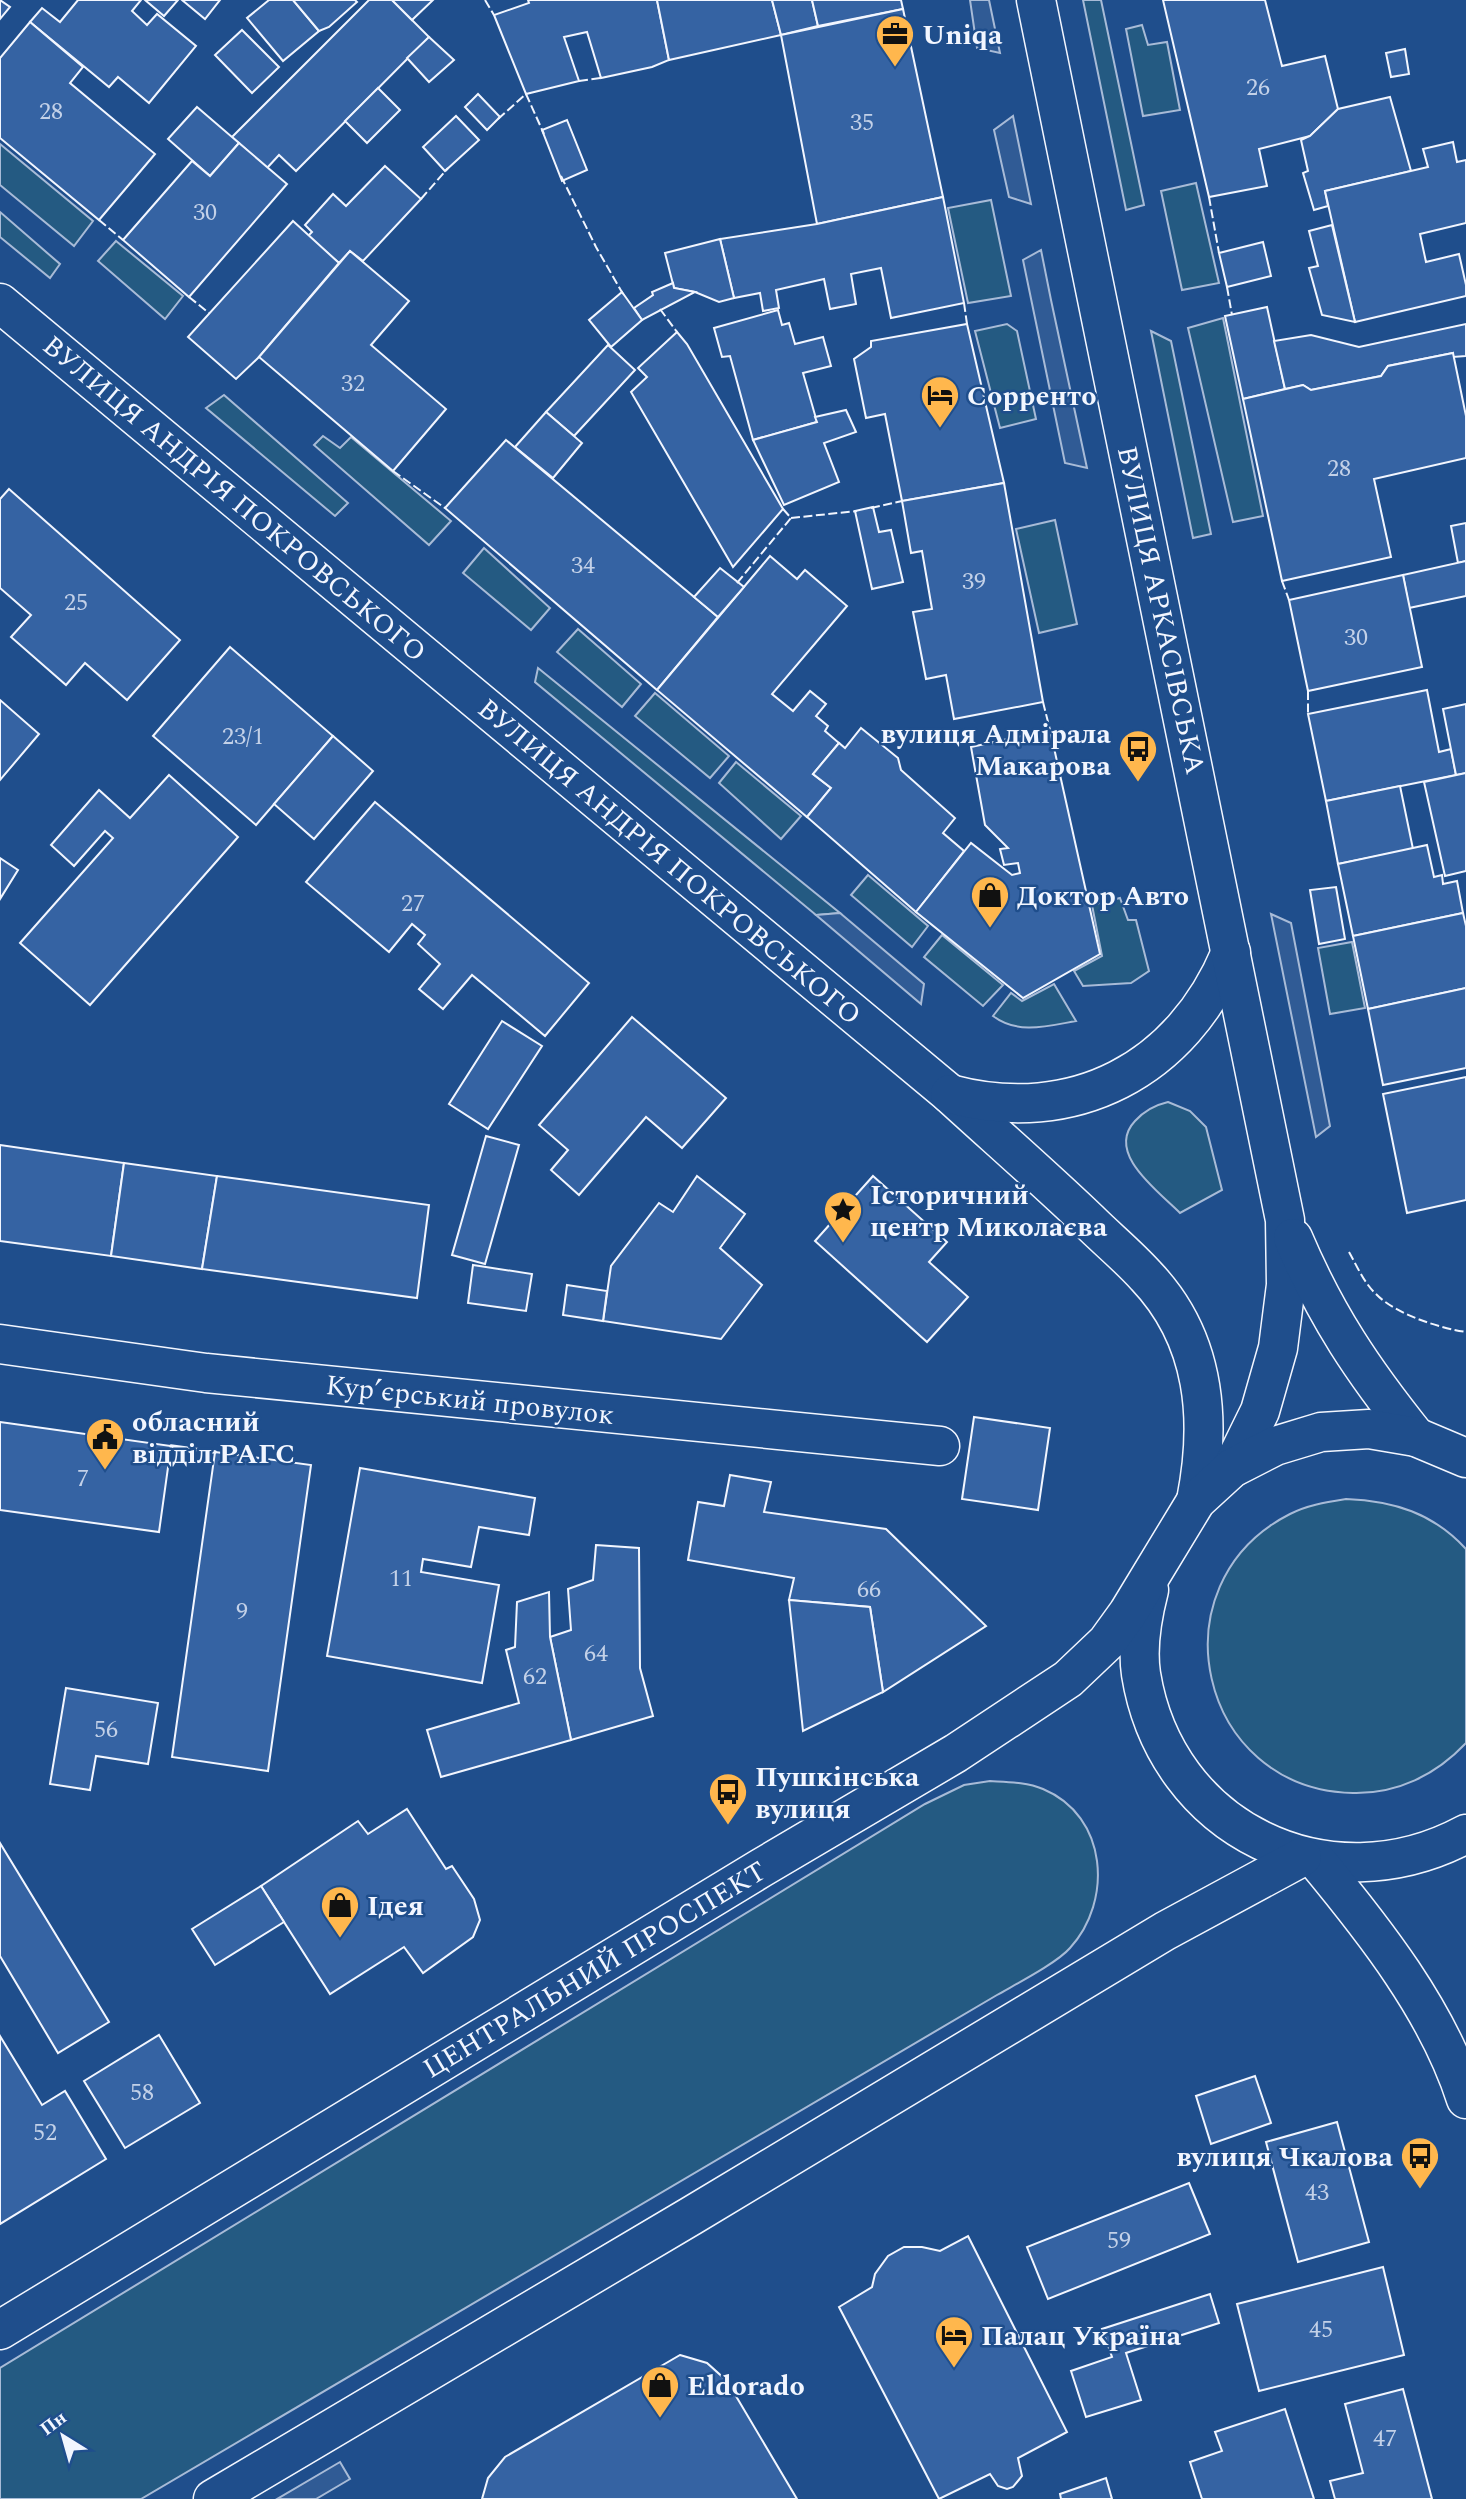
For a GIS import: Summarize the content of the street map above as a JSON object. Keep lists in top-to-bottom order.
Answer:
{
  "streets": {
    "main road": [
      "ВУЛИЦЯ АНДРІЯ ПОКРОВСЬКОГО",
      "ВУЛИЦЯ АРКАСІВСЬКА",
      "Курʼєрський провулок",
      "ЦЕНТРАЛЬНИЙ ПРОСПЕКТ"
    ]
  },
  "crossings": [
    ["ВУЛИЦЯ АНДРІЯ ПОКРОВСЬКОГО", "ЦЕНТРАЛЬНИЙ ПРОСПЕКТ"]
  ],
  "places": {
    "office": ["Uniqa"],
    "hotel": ["Сорренто", "Палац Україна"],
    "bus stop": ["вулиця Адмірала Макарова", "Пушкінська вулиця", "вулиця Чкалова"],
    "shop": ["Доктор Авто", "Ідея", "Eldorado"],
    "place": ["Історичний центр Миколаєва"],
    "public building": ["обласний відділ РАГС"]
  },
  "house_numbers": [
    "26",
    "28",
    "35",
    "30",
    "32",
    "28",
    "34",
    "39",
    "25",
    "30",
    "23/1",
    "27",
    "7",
    "11",
    "66",
    "9",
    "64",
    "62",
    "56",
    "58",
    "52",
    "43",
    "59",
    "45",
    "47"
  ],
  "north": "top left"
}
